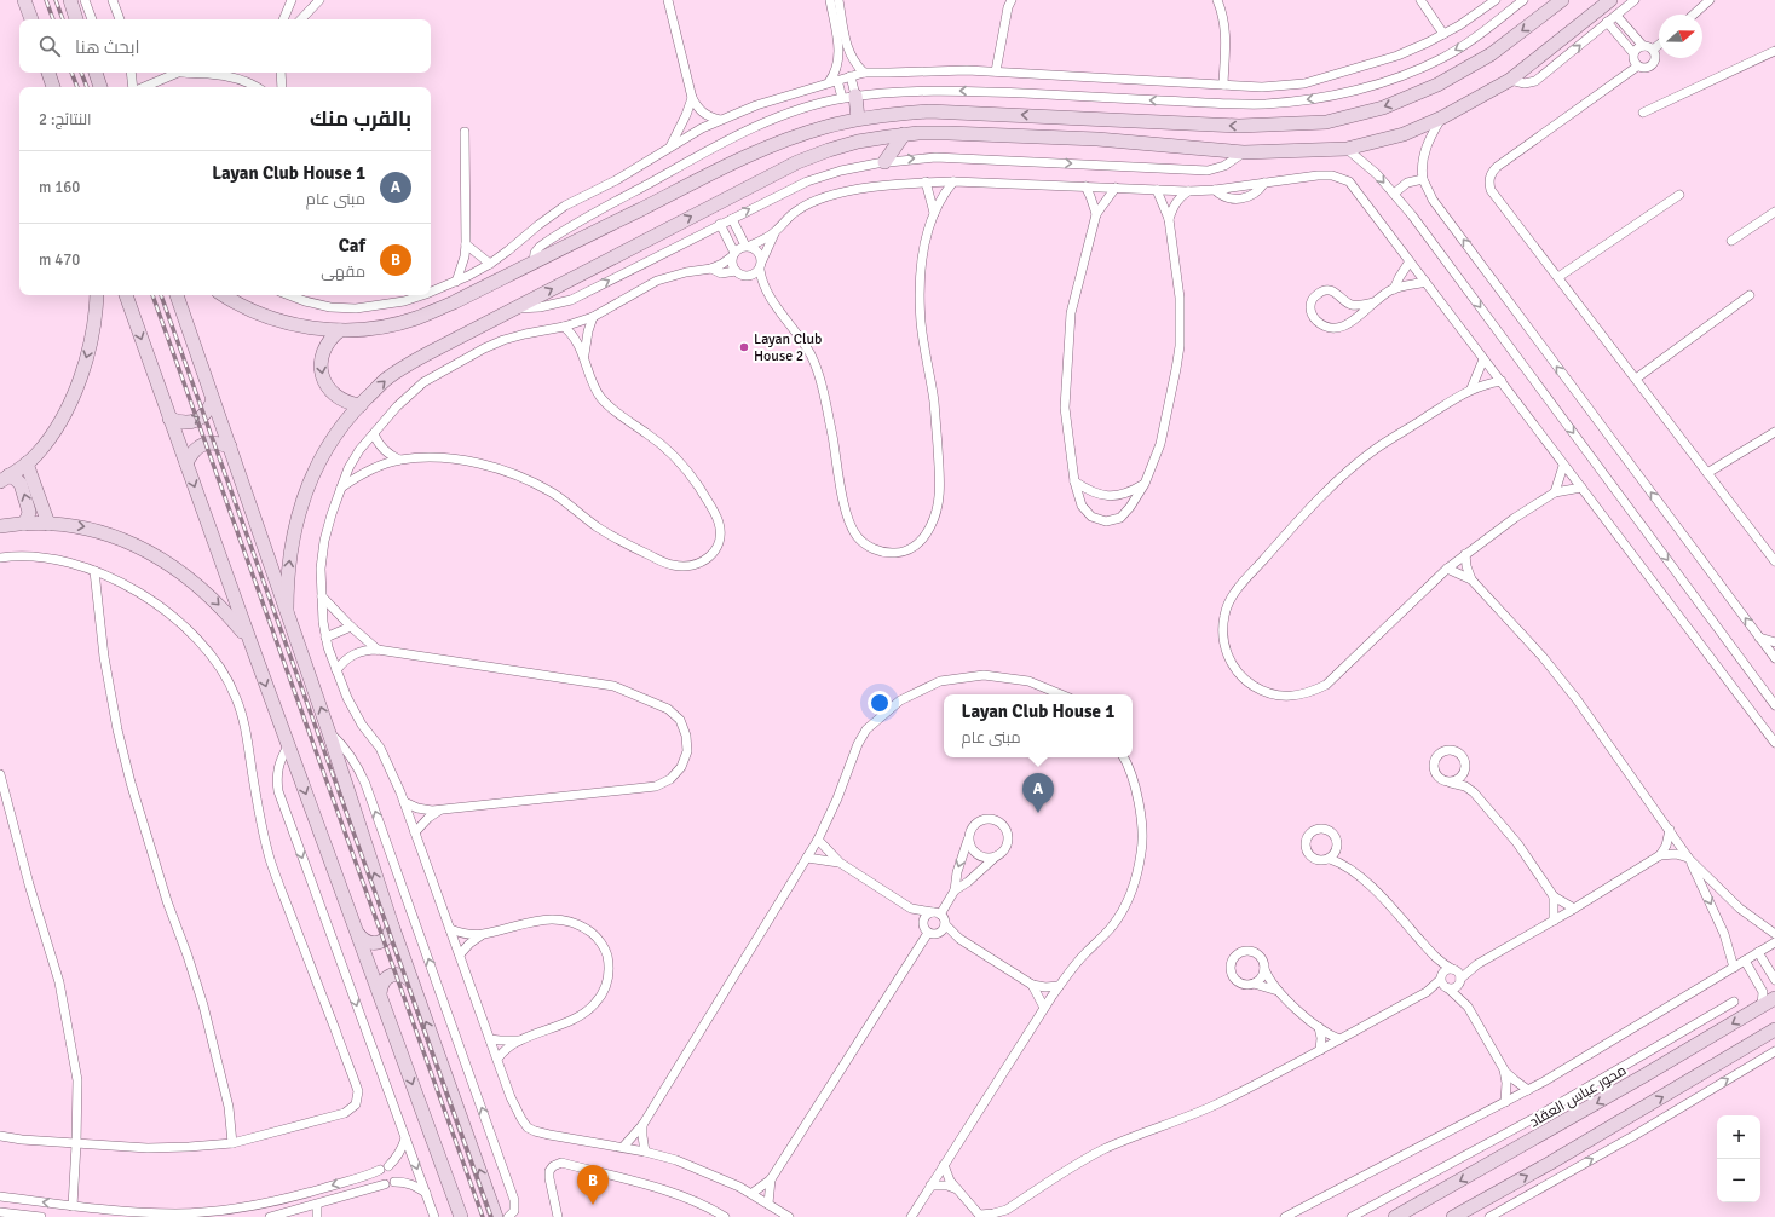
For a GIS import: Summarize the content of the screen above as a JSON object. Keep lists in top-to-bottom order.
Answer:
{
  "streets": {
    "street": ["محور عباس العقاد"]
  },
  "places": ["Layan Club House 2"],
  "north": "right",
  "page": {
    "search": "ابحث هنا",
    "heading": ["بالقرب منك", "النتائج: 2"],
    "list": [
      {
        "mark": "A",
        "name": "Layan Club House 1",
        "note": "مبنى عام",
        "value": "160 m"
      },
      {
        "mark": "B",
        "name": "Caf",
        "note": "مقهى",
        "value": "470 m"
      }
    ],
    "popup": ["Layan Club House 1", "مبنى عام"],
    "pins": ["A", "B"],
    "map_buttons": ["+", "−"]
  }
}
